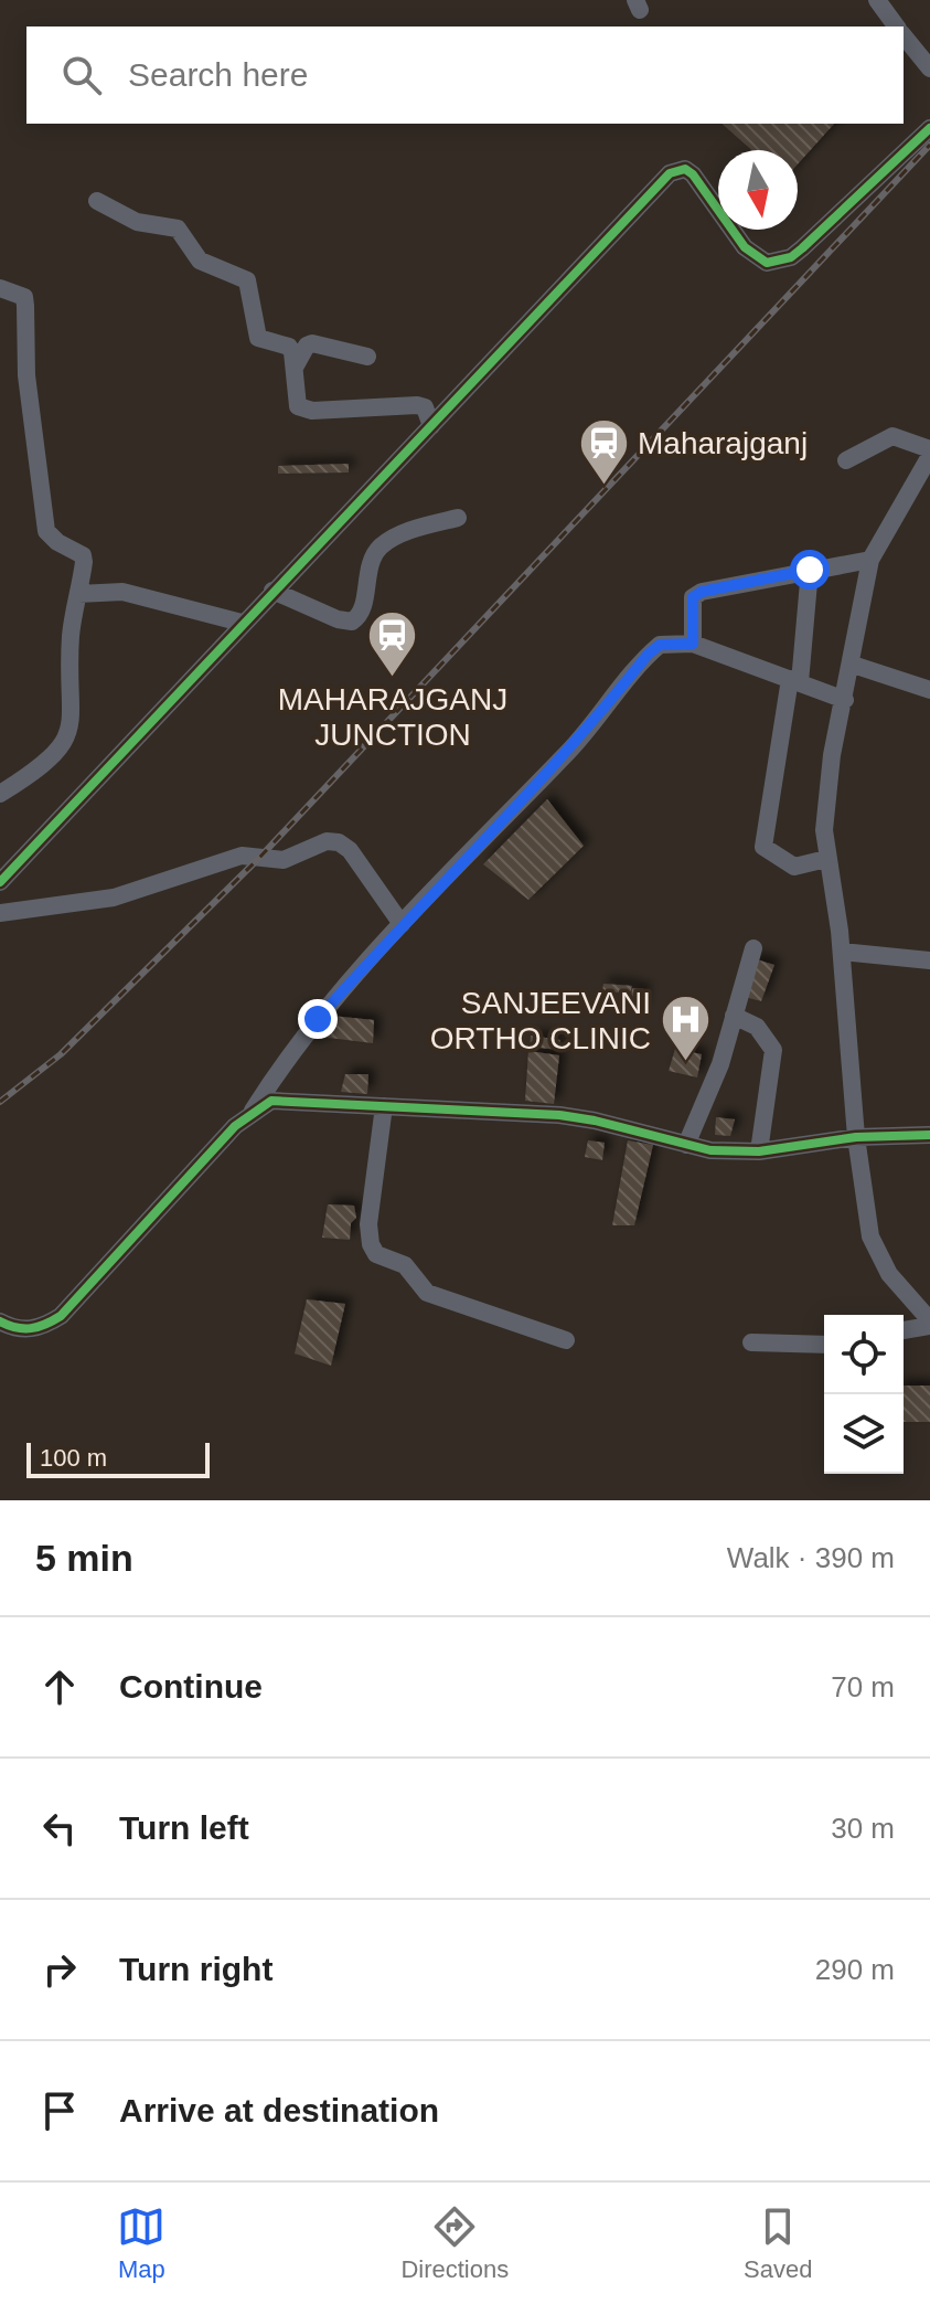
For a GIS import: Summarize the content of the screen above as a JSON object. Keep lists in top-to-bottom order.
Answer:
{
  "places": {
    "station": ["Maharajganj", "MAHARAJGANJ JUNCTION"],
    "hospital": ["SANJEEVANI ORTHO CLINIC"]
  },
  "scale_bar": "100 m",
  "north": "bottom",
  "page": {
    "search": "Search here",
    "scale": "100 m",
    "heading": ["5 min", "Walk · 390 m"],
    "list": [
      ["Continue", "70 m"],
      ["Turn left", "30 m"],
      ["Turn right", "290 m"],
      "Arrive at destination"
    ],
    "nav": ["Map", "Directions", "Saved"]
  }
}
